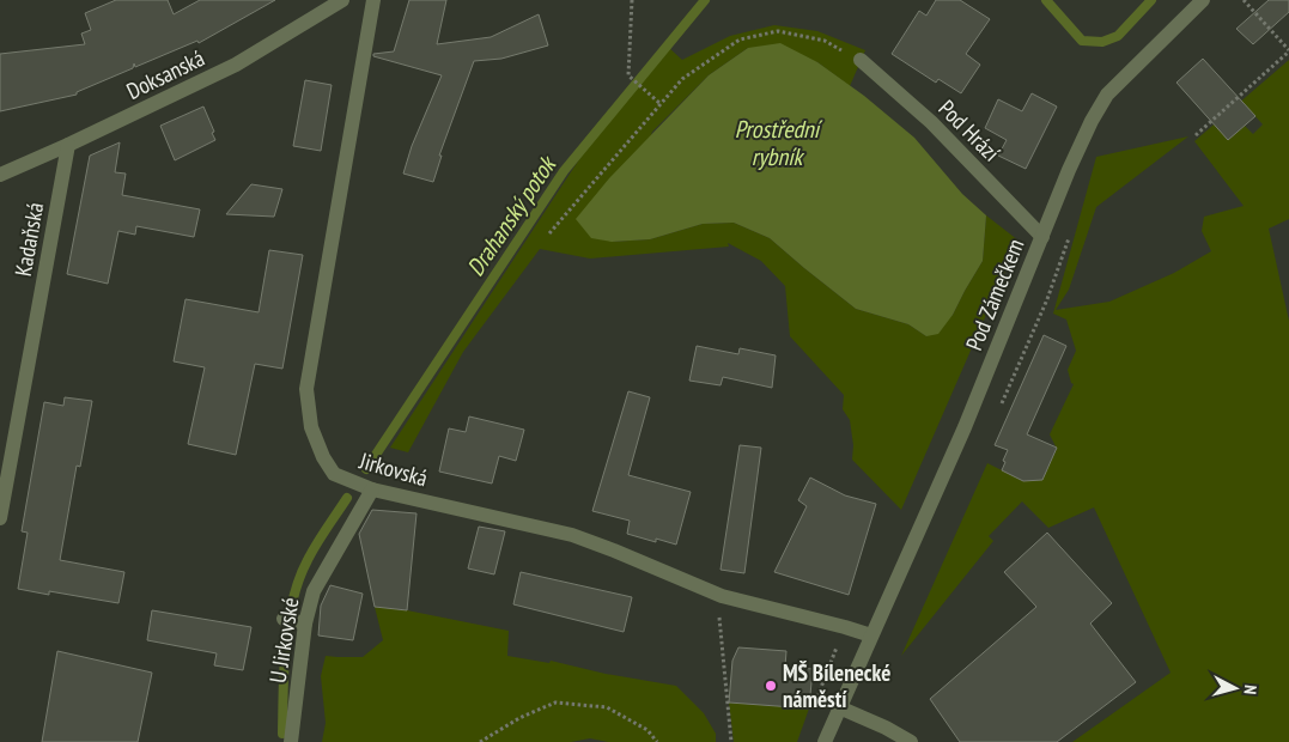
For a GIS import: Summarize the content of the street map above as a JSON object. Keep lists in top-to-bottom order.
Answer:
{
  "streets": {
    "street": [
      "Doksanská",
      "Pod Hrází",
      "Kadaňská",
      "Pod Zámečkem",
      "Jirkovská",
      "U Jirkovské"
    ]
  },
  "crossings": [
    ["Doksanská", "Kadaňská"],
    ["Pod Hrází", "Pod Zámečkem"],
    ["Pod Zámečkem", "Jirkovská"],
    ["Jirkovská", "U Jirkovské"]
  ],
  "water": ["Prostřední rybník", "Drahanský potok"],
  "places": ["MŠ Bílenecké náměstí"],
  "north": "right"
}
